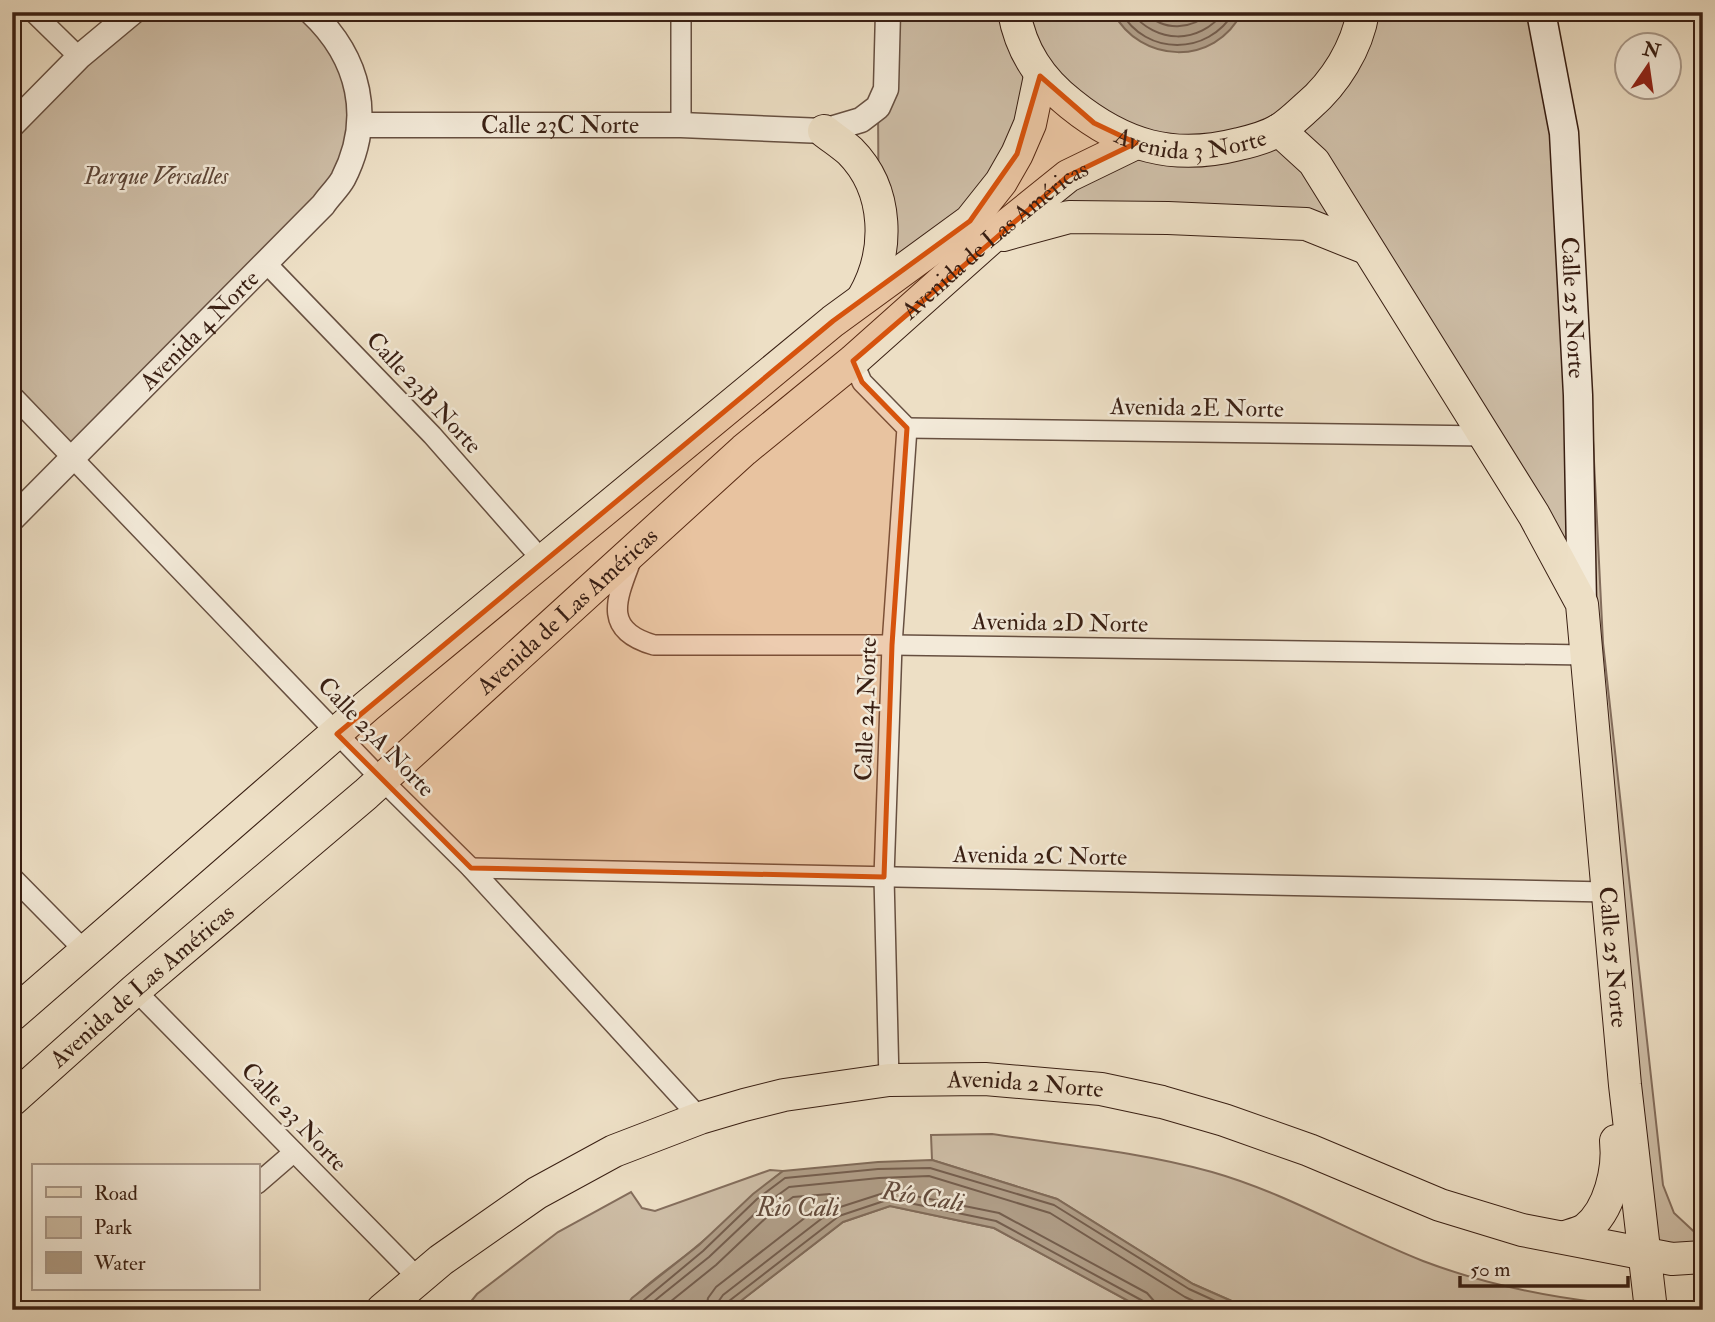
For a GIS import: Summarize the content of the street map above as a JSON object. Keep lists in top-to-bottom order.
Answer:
{
  "streets": {
    "main road": [
      "Avenida 3 Norte",
      "Avenida de Las Américas",
      "Calle 25 Norte",
      "Avenida 2 Norte"
    ],
    "street": [
      "Calle 23C Norte",
      "Avenida 4 Norte",
      "Calle 23B Norte",
      "Avenida 2E Norte",
      "Avenida 2D Norte",
      "Calle 24 Norte",
      "Calle 23A Norte",
      "Avenida 2C Norte",
      "Calle 23 Norte"
    ]
  },
  "crossings": [
    ["Calle 23C Norte", "Avenida 4 Norte"],
    ["Avenida 3 Norte", "Avenida de Las Américas"],
    ["Avenida 3 Norte", "Calle 25 Norte"],
    ["Avenida de Las Américas", "Calle 23B Norte"],
    ["Avenida de Las Américas", "Avenida 2D Norte"],
    ["Avenida de Las Américas", "Calle 23A Norte"],
    ["Avenida de Las Américas", "Calle 23 Norte"],
    ["Calle 25 Norte", "Avenida 2E Norte"],
    ["Calle 25 Norte", "Avenida 2D Norte"],
    ["Calle 25 Norte", "Avenida 2C Norte"],
    ["Calle 25 Norte", "Avenida 2 Norte"],
    ["Avenida 4 Norte", "Calle 23B Norte"],
    ["Avenida 4 Norte", "Calle 23A Norte"],
    ["Avenida 2E Norte", "Calle 24 Norte"],
    ["Avenida 2D Norte", "Calle 24 Norte"],
    ["Calle 24 Norte", "Avenida 2C Norte"],
    ["Calle 24 Norte", "Avenida 2 Norte"],
    ["Calle 23A Norte", "Avenida 2C Norte"],
    ["Calle 23A Norte", "Avenida 2 Norte"],
    ["Avenida 2 Norte", "Calle 23 Norte"]
  ],
  "water": ["Río Cali", "Rio Cali"],
  "parks": ["Parque Versalles"],
  "legend": ["Road", "Park", "Water"],
  "scale_bar": "50 m",
  "north": "top"
}
